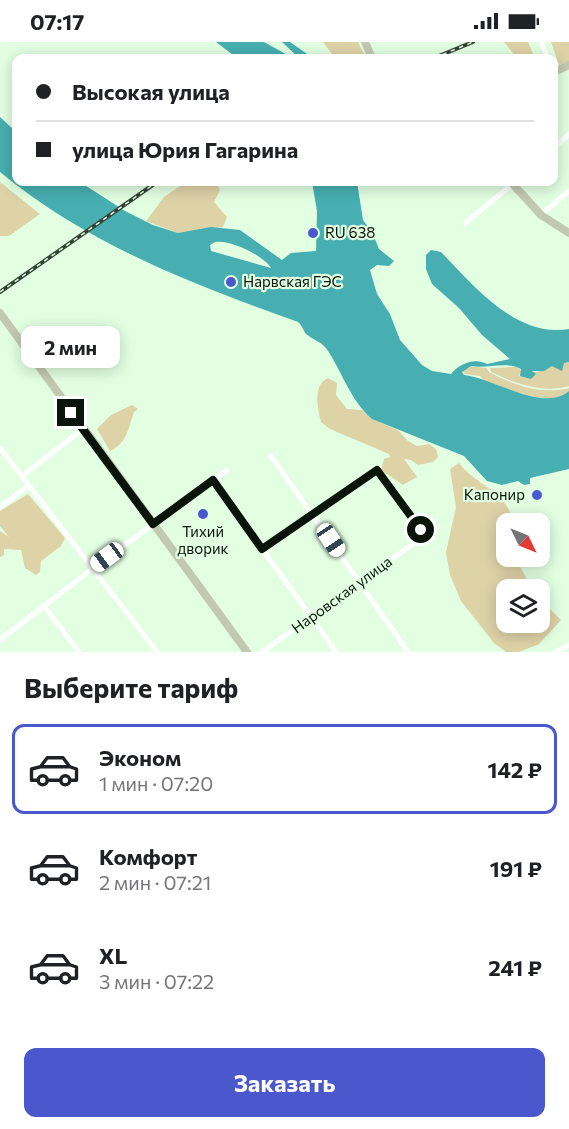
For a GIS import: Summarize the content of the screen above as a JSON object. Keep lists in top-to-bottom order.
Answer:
{
  "streets": {
    "street": ["Наровская улица"]
  },
  "places": [
    "RU 638",
    "Нарвская ГЭС",
    "Капонир",
    "Тихий дворик"
  ],
  "north": "bottom right",
  "page": {
    "status": "07:17",
    "banner": ["Высокая улица", "улица Юрия Гагарина"],
    "bubble": "2 мин",
    "heading": "Выберите тариф",
    "list": [
      {
        "name": "Эконом",
        "note": "1 мин · 07:20",
        "value": "142 ₽"
      },
      {
        "name": "Комфорт",
        "note": "2 мин · 07:21",
        "value": "191 ₽"
      },
      {
        "name": "XL",
        "note": "3 мин · 07:22",
        "value": "241 ₽"
      }
    ],
    "buttons": "Заказать"
  }
}
